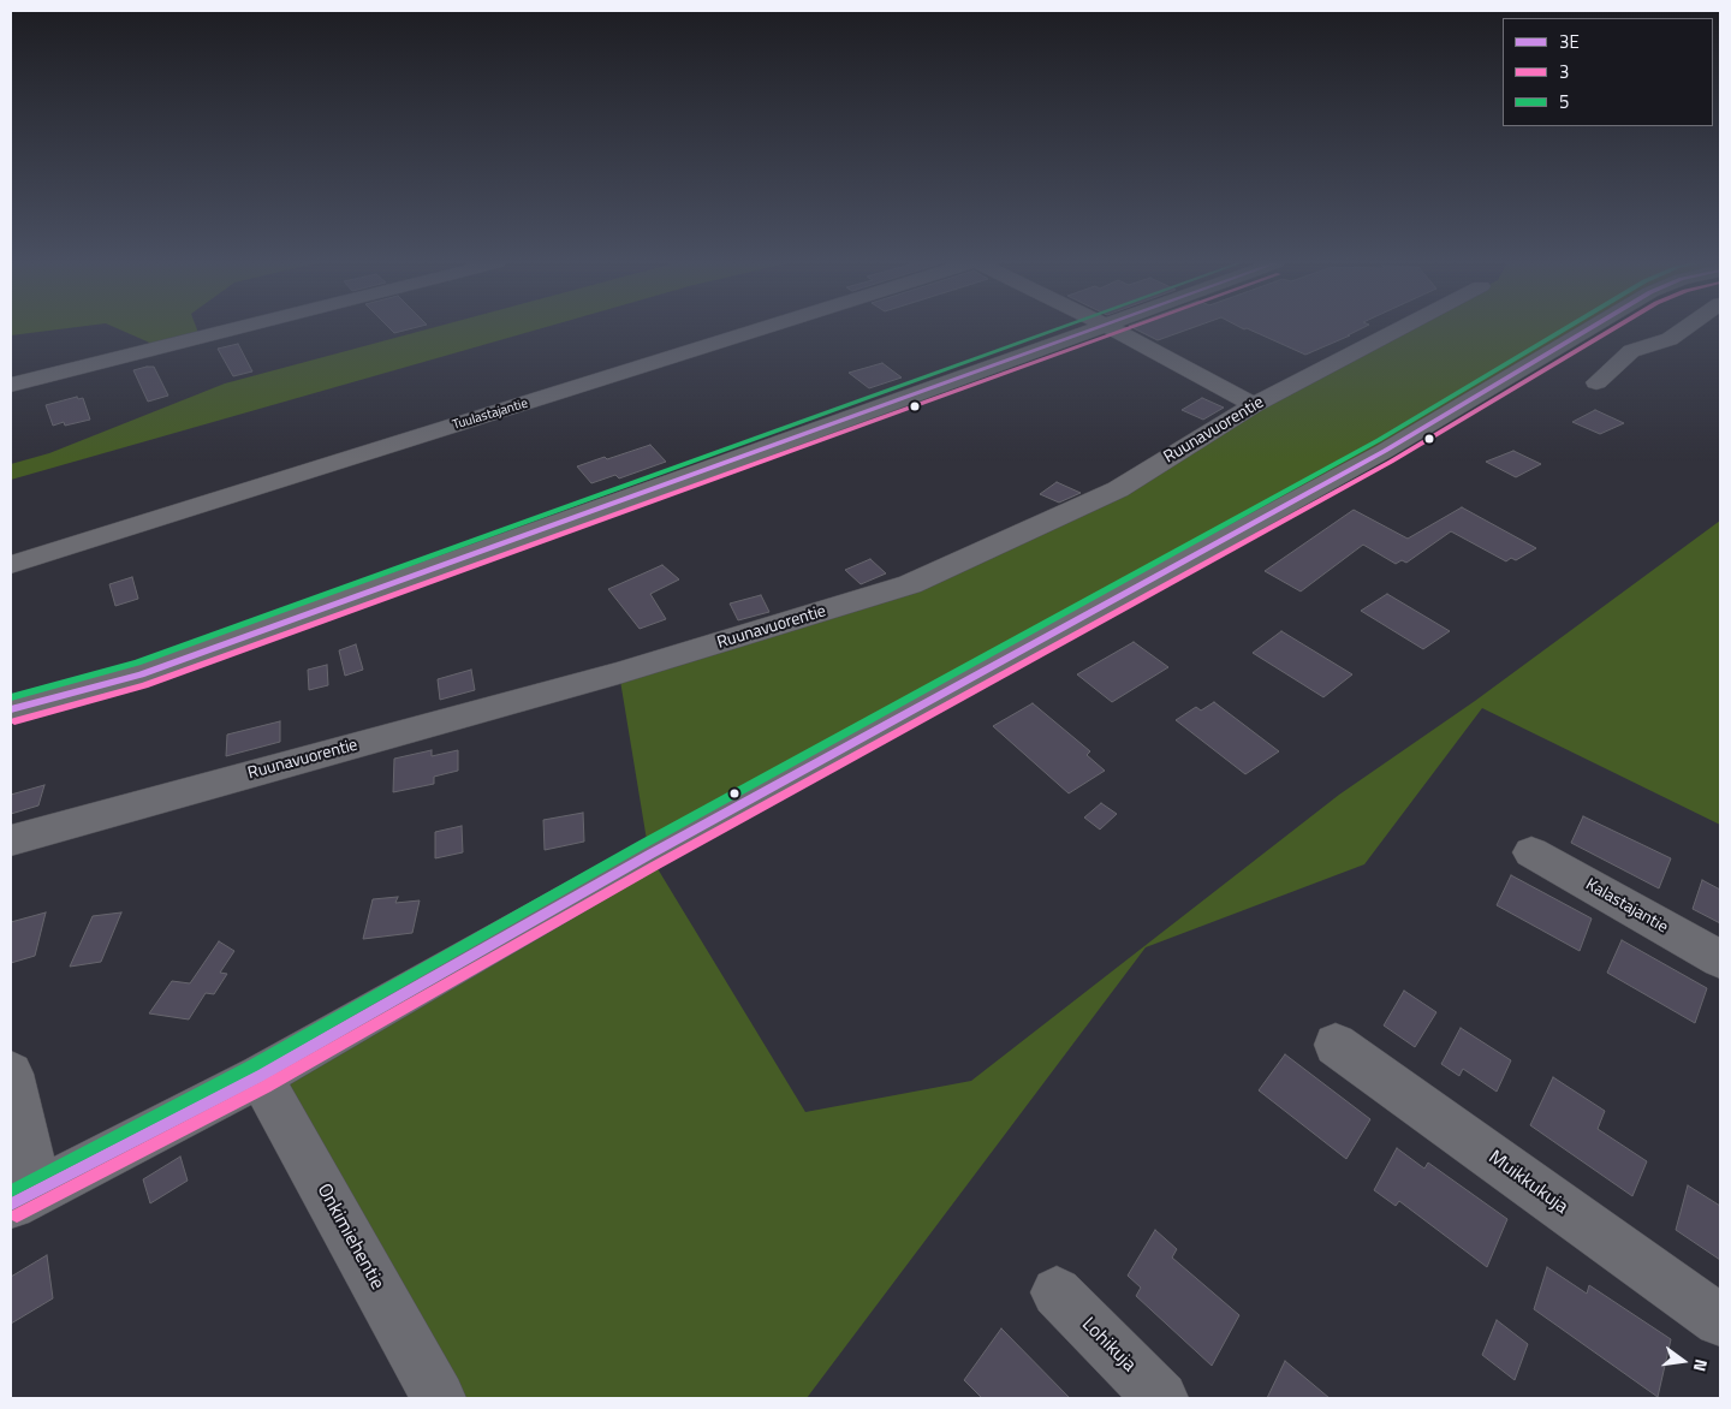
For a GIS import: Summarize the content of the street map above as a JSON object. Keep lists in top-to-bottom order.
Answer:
{
  "streets": {
    "street": [
      "Tuulastajantie",
      "Ruunavuorentie",
      "Kalastajantie",
      "Muikkukuja",
      "Onkimiehentie",
      "Lohikuja"
    ]
  },
  "lines": ["transit line 3E", "transit line 3", "transit line 5"],
  "legend": ["3E", "3", "5"],
  "north": "right"
}
